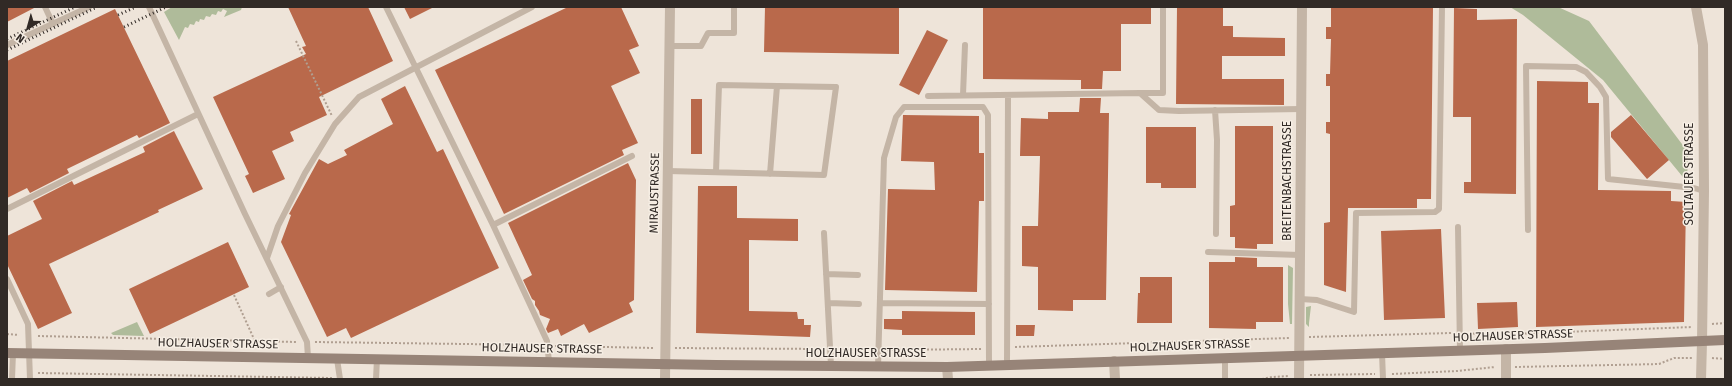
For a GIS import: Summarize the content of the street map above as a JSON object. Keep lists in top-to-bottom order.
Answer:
{
  "streets": {
    "main road": ["HOLZHAUSER STRASSE"],
    "street": ["SOLTAUER STRASSE", "BREITENBACHSTRASSE", "MIRAUSTRASSE"]
  },
  "crossings": [
    ["SOLTAUER STRASSE", "HOLZHAUSER STRASSE"],
    ["BREITENBACHSTRASSE", "HOLZHAUSER STRASSE"],
    ["MIRAUSTRASSE", "HOLZHAUSER STRASSE"]
  ],
  "north": "bottom left"
}
